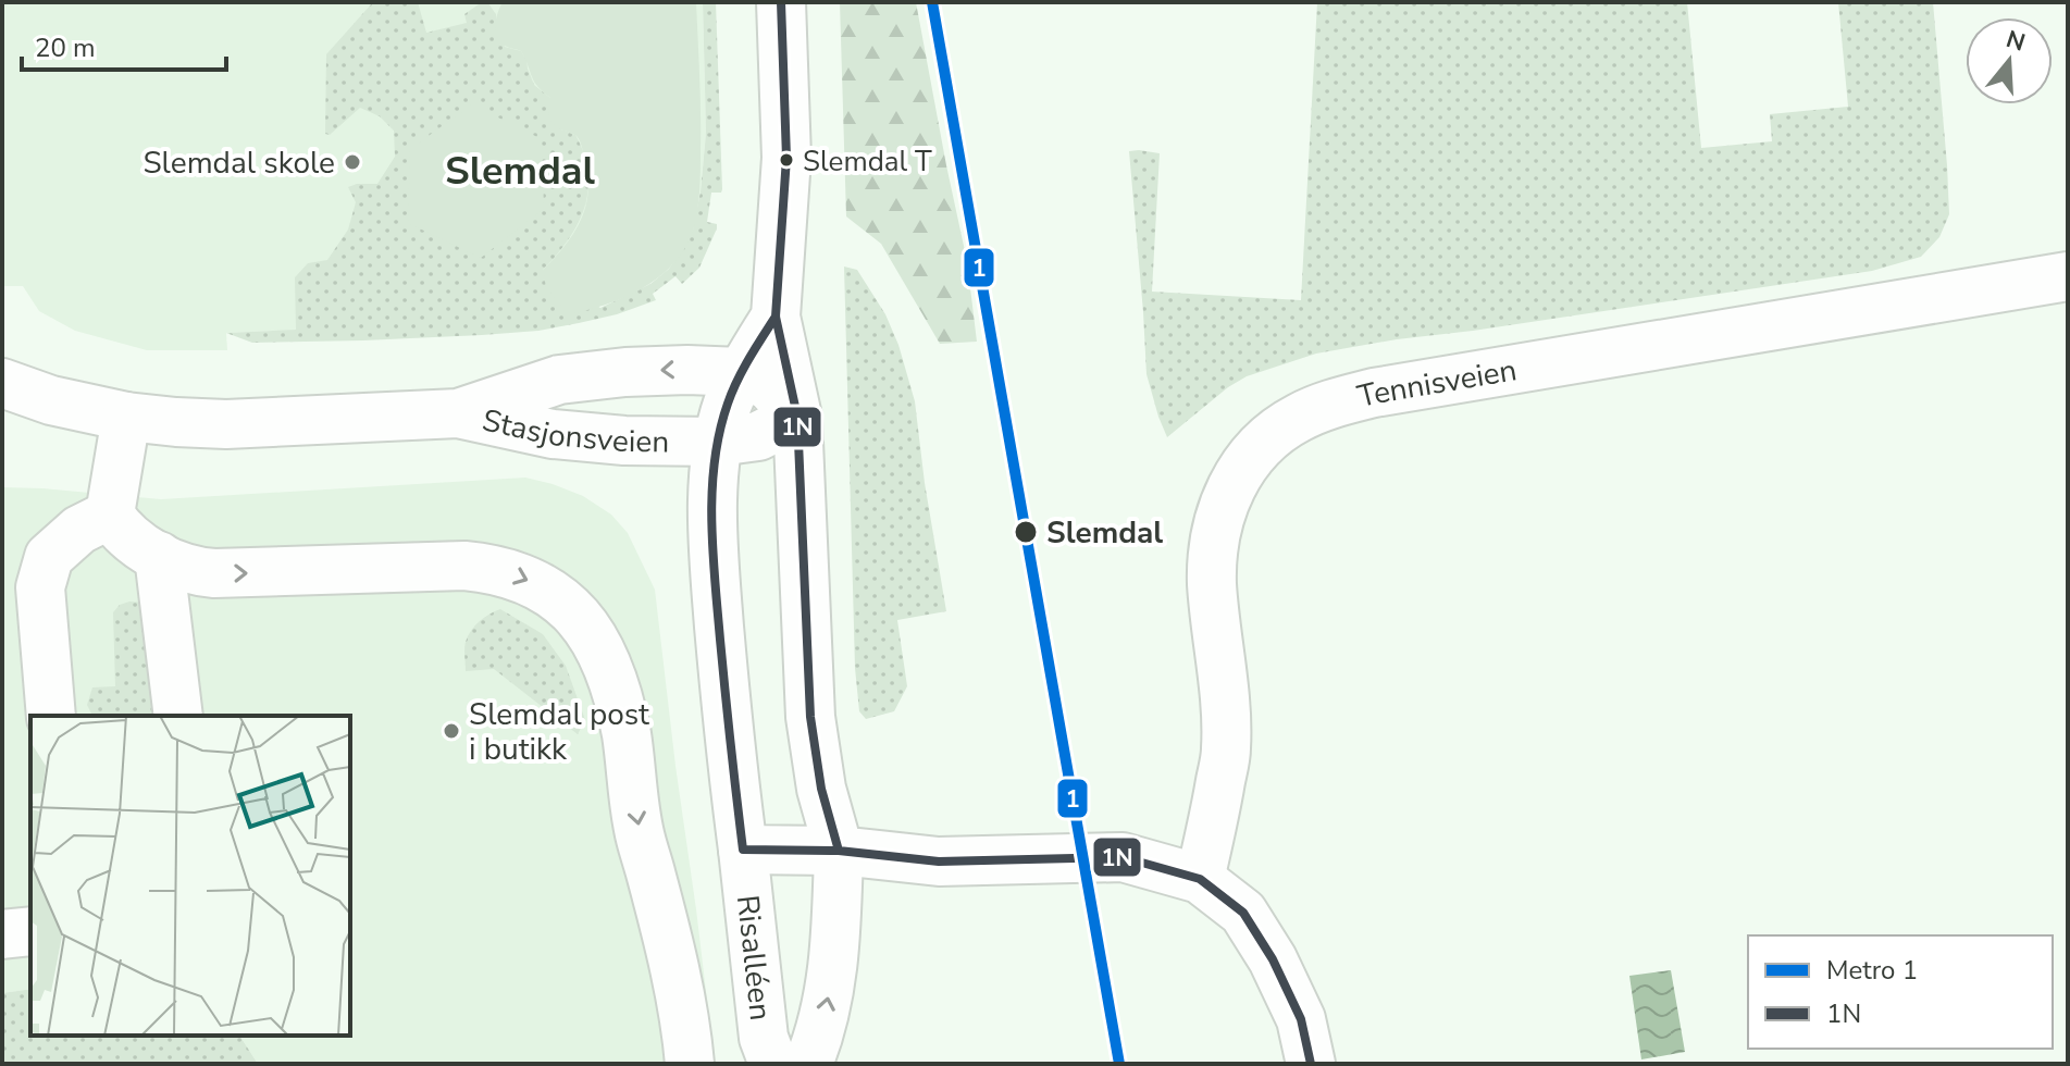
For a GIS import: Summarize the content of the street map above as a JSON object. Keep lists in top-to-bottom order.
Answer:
{
  "streets": {
    "street": ["Tennisveien", "Stasjonsveien", "Risalléen"]
  },
  "crossings": [
    ["Tennisveien", "Risalléen"],
    ["Stasjonsveien", "Risalléen"]
  ],
  "districts": ["Slemdal"],
  "places": [
    "Slemdal T",
    "Slemdal skole",
    "Slemdal",
    "Slemdal post i butikk"
  ],
  "lines": ["metro line 1", "transit line 1N"],
  "legend": ["Metro 1", "1N"],
  "scale_bar": "20 m",
  "north": "top"
}
